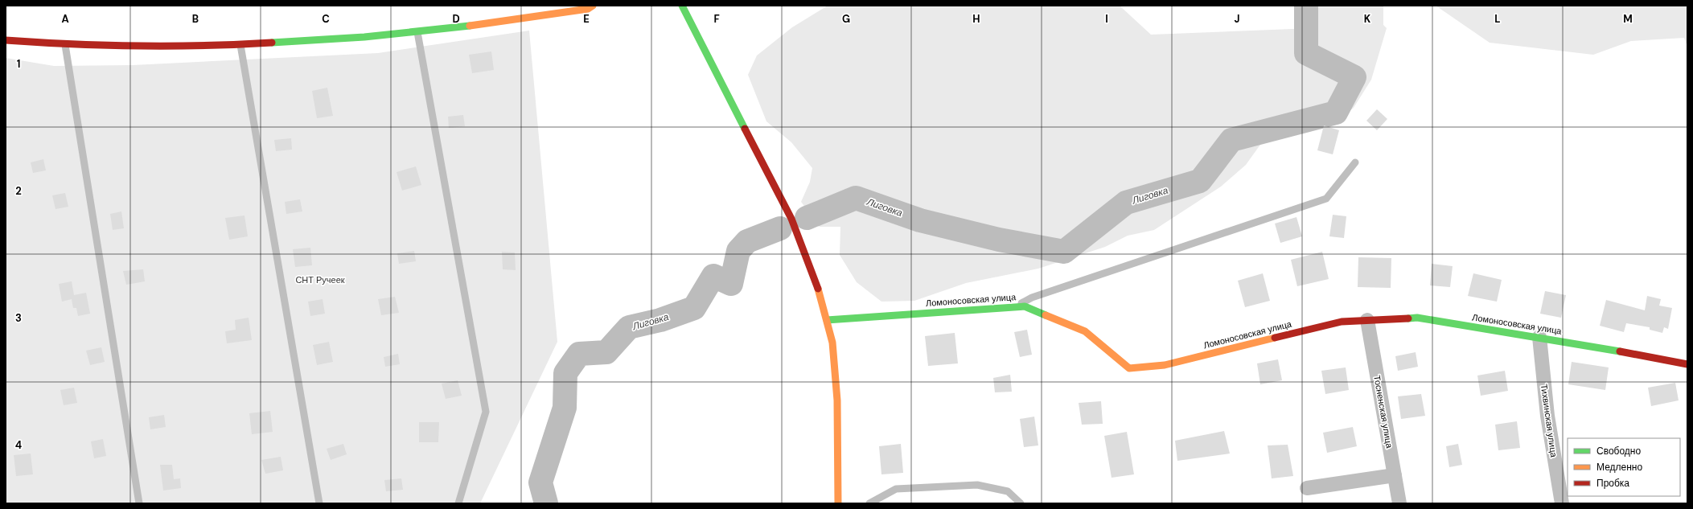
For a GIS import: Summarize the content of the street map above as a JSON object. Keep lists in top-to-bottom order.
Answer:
{
  "streets": {
    "street": ["Ломоносовская улица", "Тосненская улица", "Тихвинская улица"]
  },
  "crossings": [
    ["Ломоносовская улица", "Тосненская улица"],
    ["Ломоносовская улица", "Тихвинская улица"]
  ],
  "water": ["Лиговка"],
  "parks": ["СНТ Ручеек"],
  "legend": ["Свободно", "Медленно", "Пробка"],
  "grid": {
    "columns": [
      "A",
      "B",
      "C",
      "D",
      "E",
      "F",
      "G",
      "H",
      "I",
      "J",
      "K",
      "L",
      "M"
    ],
    "rows": [
      "1",
      "2",
      "3",
      "4"
    ]
  }
}
